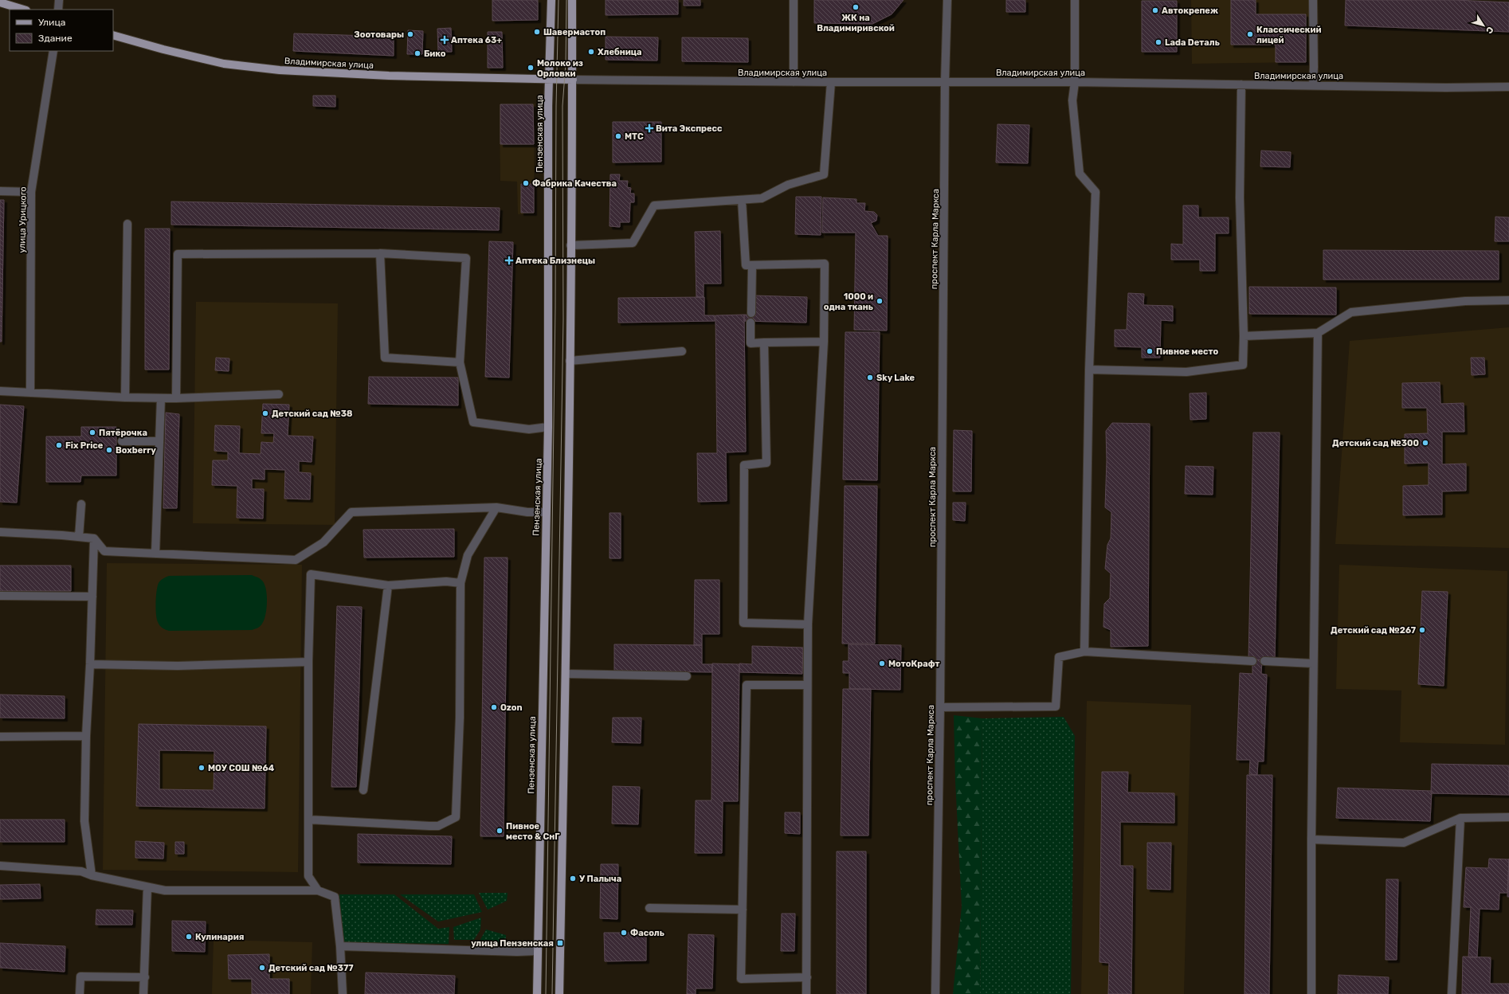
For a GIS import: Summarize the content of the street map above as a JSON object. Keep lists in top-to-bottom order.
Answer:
{
  "streets": {
    "main road": ["Владимирская улица", "Пензенская улица"],
    "street": ["улица Урицкого", "проспект Карла Маркса"]
  },
  "crossings": [
    ["Владимирская улица", "Пензенская улица"],
    ["Владимирская улица", "проспект Карла Маркса"]
  ],
  "places": {
    "other": [
      "ЖК на Владимиривской",
      "Автокрепеж",
      "Шавермастоп",
      "Зоотовары",
      "Классический лицей",
      "Lada Dеталь",
      "Хлебница",
      "Бико",
      "Молоко из Орловки",
      "МТС",
      "Фабрика Качества",
      "1000 и одна ткань",
      "Пивное место",
      "Sky Lake",
      "Детский сад №38",
      "Пятёрочка",
      "Детский сад №300",
      "Fix Price",
      "Boxberry",
      "Детский сад №267",
      "МотоКрафт",
      "Ozon",
      "МОУ СОШ №64",
      "Пивное место & СнГ",
      "У Палыча",
      "Фасоль",
      "Кулинария",
      "Детский сад №377"
    ],
    "health": ["Аптека 63+", "Вита Экспресс", "Аптека Близнецы"],
    "transit": ["улица Пензенская"]
  },
  "legend": ["Улица", "Здание"],
  "north": "bottom right"
}
